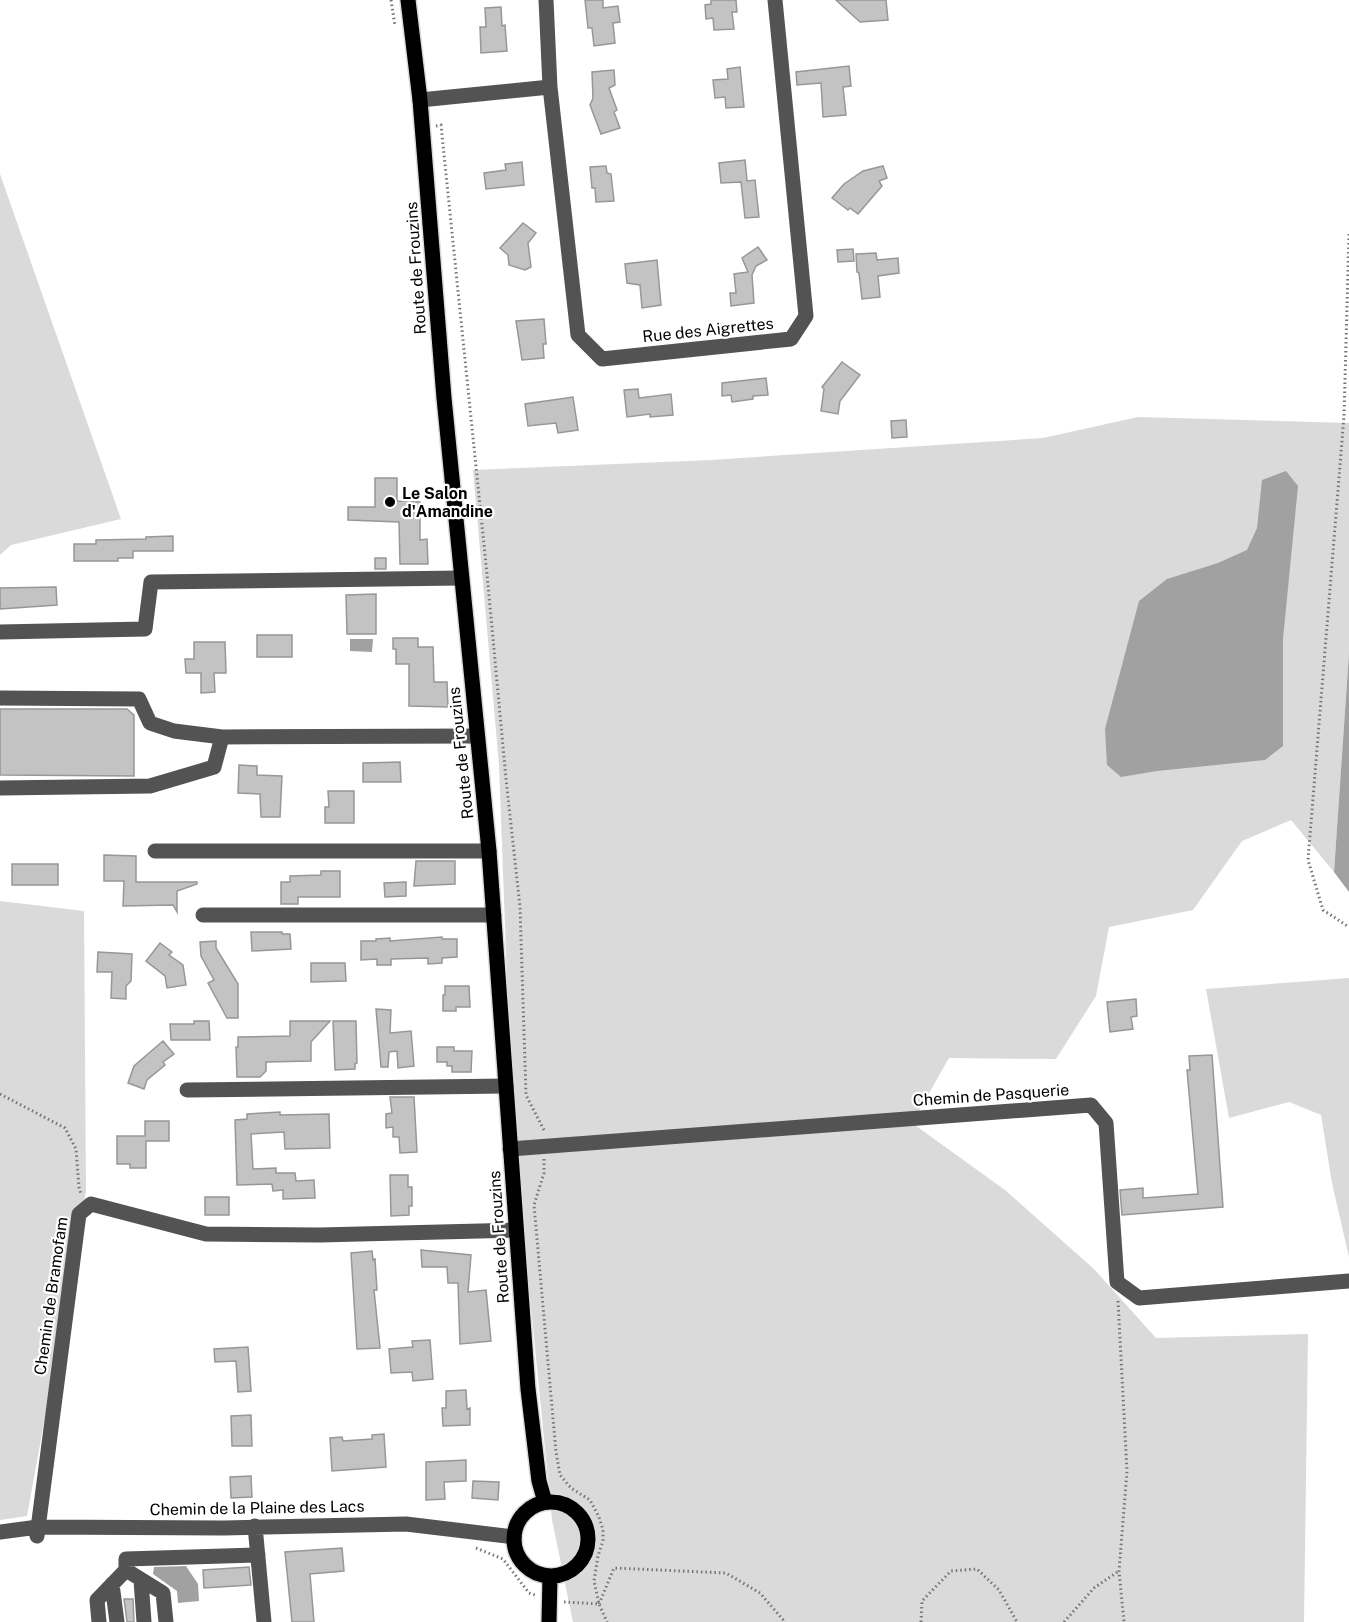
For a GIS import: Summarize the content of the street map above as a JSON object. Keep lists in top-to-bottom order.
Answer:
{
  "streets": {
    "main road": ["Route de Frouzins"],
    "street": [
      "Rue des Aigrettes",
      "Chemin de Pasquerie",
      "Chemin de Bramofam",
      "Chemin de la Plaine des Lacs"
    ]
  },
  "crossings": [
    ["Route de Frouzins", "Chemin de Pasquerie"],
    ["Route de Frouzins", "Chemin de Bramofam"],
    ["Route de Frouzins", "Chemin de la Plaine des Lacs"],
    ["Chemin de Bramofam", "Chemin de la Plaine des Lacs"]
  ],
  "places": ["Le Salon d'Amandine"]
}
